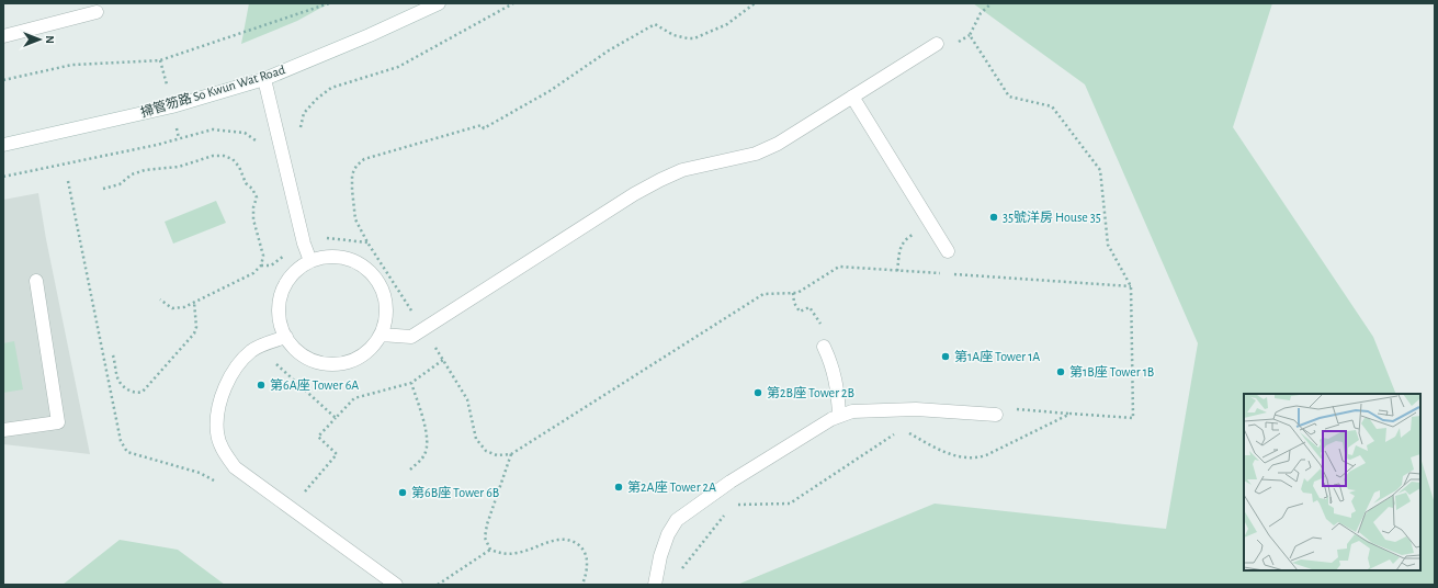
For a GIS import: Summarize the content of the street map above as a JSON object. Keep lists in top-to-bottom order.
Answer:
{
  "streets": {
    "street": ["掃管笏路 So Kwun Wat Road"]
  },
  "places": [
    "35號洋房 House 35",
    "第1A座 Tower 1A",
    "第1B座 Tower 1B",
    "第6A座 Tower 6A",
    "第2B座 Tower 2B",
    "第2A座 Tower 2A",
    "第6B座 Tower 6B"
  ],
  "north": "right"
}
